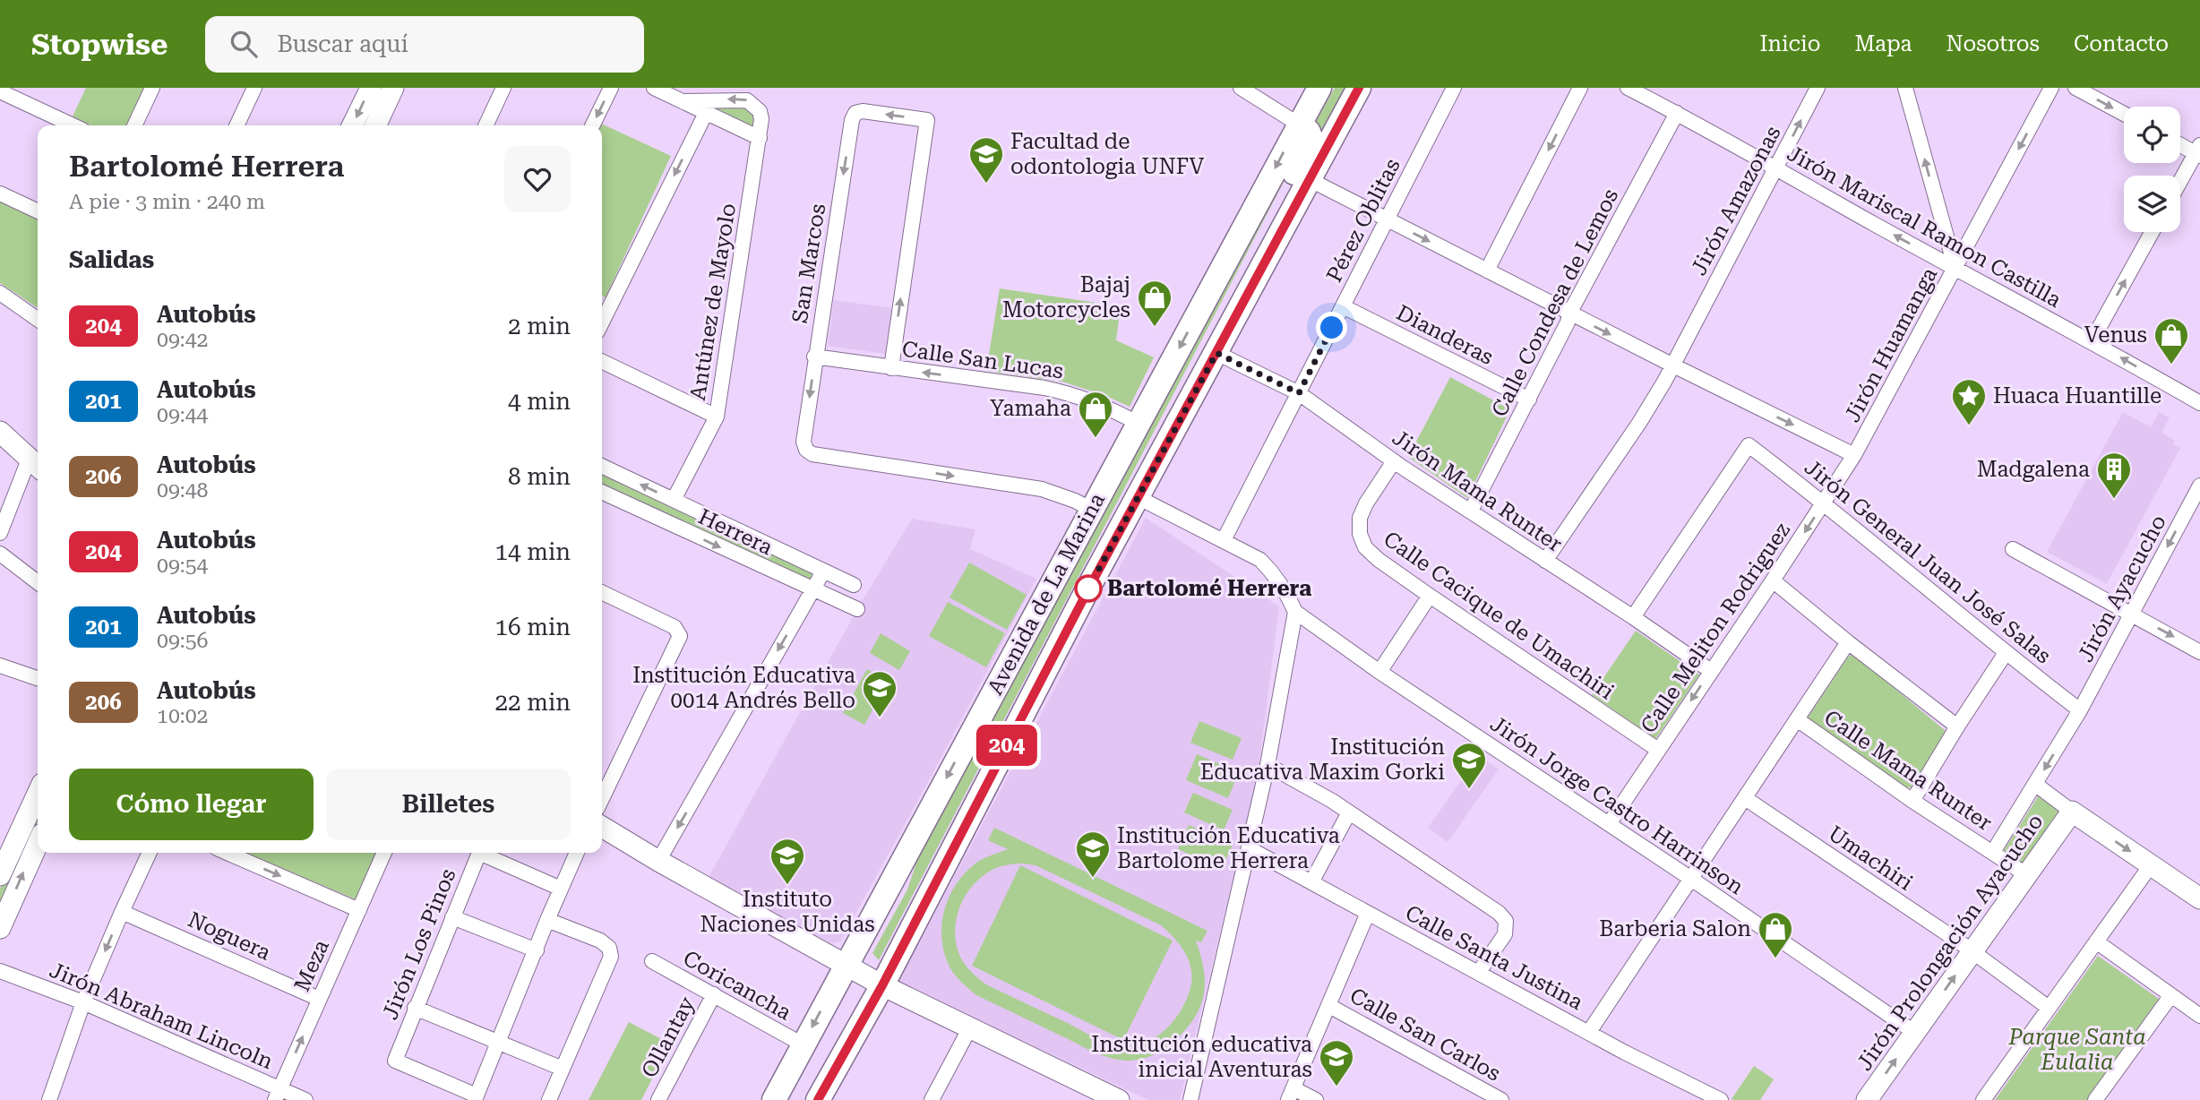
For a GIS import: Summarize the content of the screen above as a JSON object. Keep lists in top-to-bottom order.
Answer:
{
  "streets": {
    "main road": ["Avenida de La Marina"],
    "street": [
      "Jirón Amazonas",
      "Pérez Oblitas",
      "Jirón Mariscal Ramon Castilla",
      "San Marcos",
      "Antúnez de Mayolo",
      "Calle Condesa de Lemos",
      "Dianderas",
      "Jirón Huamanga",
      "Calle San Lucas",
      "Jirón Mama Runter",
      "Herrera",
      "Jirón General Juan José Salas",
      "Jirón Ayacucho",
      "Calle Cacique de Umachiri",
      "Calle Meliton Rodriguez",
      "Calle Mama Runter",
      "Jirón Jorge Castro Harrinson",
      "Umachiri",
      "Noguera",
      "Jirón Prolongación Ayacucho",
      "Jirón Los Pinos",
      "Calle Santa Justina",
      "Meza",
      "Coricancha",
      "Jirón Abraham Lincoln",
      "Calle San Carlos",
      "Ollantay"
    ]
  },
  "crossings": [
    ["Jirón Amazonas", "Jirón Mariscal Ramon Castilla"],
    ["Jirón Amazonas", "Jirón Mama Runter"],
    ["Pérez Oblitas", "Dianderas"],
    ["Pérez Oblitas", "Jirón Mama Runter"],
    ["Jirón Mariscal Ramon Castilla", "Calle Condesa de Lemos"],
    ["Jirón Mariscal Ramon Castilla", "Jirón Huamanga"],
    ["San Marcos", "Calle San Lucas"],
    ["San Marcos", "Avenida de La Marina"],
    ["Antúnez de Mayolo", "Herrera"],
    ["Calle Condesa de Lemos", "Dianderas"],
    ["Calle Condesa de Lemos", "Jirón Mama Runter"],
    ["Jirón Huamanga", "Calle Meliton Rodriguez"],
    ["Calle San Lucas", "Avenida de La Marina"],
    ["Jirón Mama Runter", "Jirón General Juan José Salas"],
    ["Jirón Mama Runter", "Avenida de La Marina"],
    ["Jirón Mama Runter", "Calle Cacique de Umachiri"],
    ["Jirón Mama Runter", "Calle Meliton Rodriguez"],
    ["Jirón General Juan José Salas", "Jirón Ayacucho"],
    ["Jirón General Juan José Salas", "Calle Meliton Rodriguez"],
    ["Jirón Ayacucho", "Calle Mama Runter"],
    ["Avenida de La Marina", "Coricancha"],
    ["Calle Cacique de Umachiri", "Calle Meliton Rodriguez"],
    ["Calle Meliton Rodriguez", "Jirón Jorge Castro Harrinson"],
    ["Calle Mama Runter", "Jirón Prolongación Ayacucho"],
    ["Jirón Jorge Castro Harrinson", "Jirón Prolongación Ayacucho"],
    ["Umachiri", "Jirón Prolongación Ayacucho"],
    ["Noguera", "Meza"],
    ["Meza", "Jirón Abraham Lincoln"],
    ["Coricancha", "Ollantay"]
  ],
  "one_way": [
    "Jirón Mariscal Ramon Castilla",
    "Jirón Huamanga",
    "Calle San Lucas",
    "Meza"
  ],
  "parks": ["Parque Santa Eulalia"],
  "places": {
    "school or university": [
      "Facultad de odontologia UNFV",
      "Institución Educativa 0014 Andrés Bello",
      "Institución Educativa Maxim Gorki",
      "Institución Educativa Bartolome Herrera",
      "Instituto Naciones Unidas",
      "Institución educativa inicial Aventuras"
    ],
    "shop": [
      "Bajaj Motorcycles",
      "Venus",
      "Yamaha",
      "Barberia Salon"
    ],
    "place": ["Huaca Huantille"],
    "building": ["Madgalena"],
    "other": ["Bartolomé Herrera"]
  },
  "lines": ["bus line 204"],
  "page": {
    "header": "Stopwise",
    "search": "Buscar aquí",
    "nav": [
      "Inicio",
      "Mapa",
      "Nosotros",
      "Contacto"
    ],
    "on_map": "204",
    "heading": [
      ["Bartolomé Herrera", "A pie · 3 min · 240 m"],
      "Salidas"
    ],
    "list": [
      {
        "mark": "204",
        "name": "Autobús",
        "note": "09:42",
        "value": "2 min"
      },
      {
        "mark": "201",
        "name": "Autobús",
        "note": "09:44",
        "value": "4 min"
      },
      {
        "mark": "206",
        "name": "Autobús",
        "note": "09:48",
        "value": "8 min"
      },
      {
        "mark": "204",
        "name": "Autobús",
        "note": "09:54",
        "value": "14 min"
      },
      {
        "mark": "201",
        "name": "Autobús",
        "note": "09:56",
        "value": "16 min"
      },
      {
        "mark": "206",
        "name": "Autobús",
        "note": "10:02",
        "value": "22 min"
      }
    ],
    "buttons": ["Cómo llegar", "Billetes"]
  }
}
